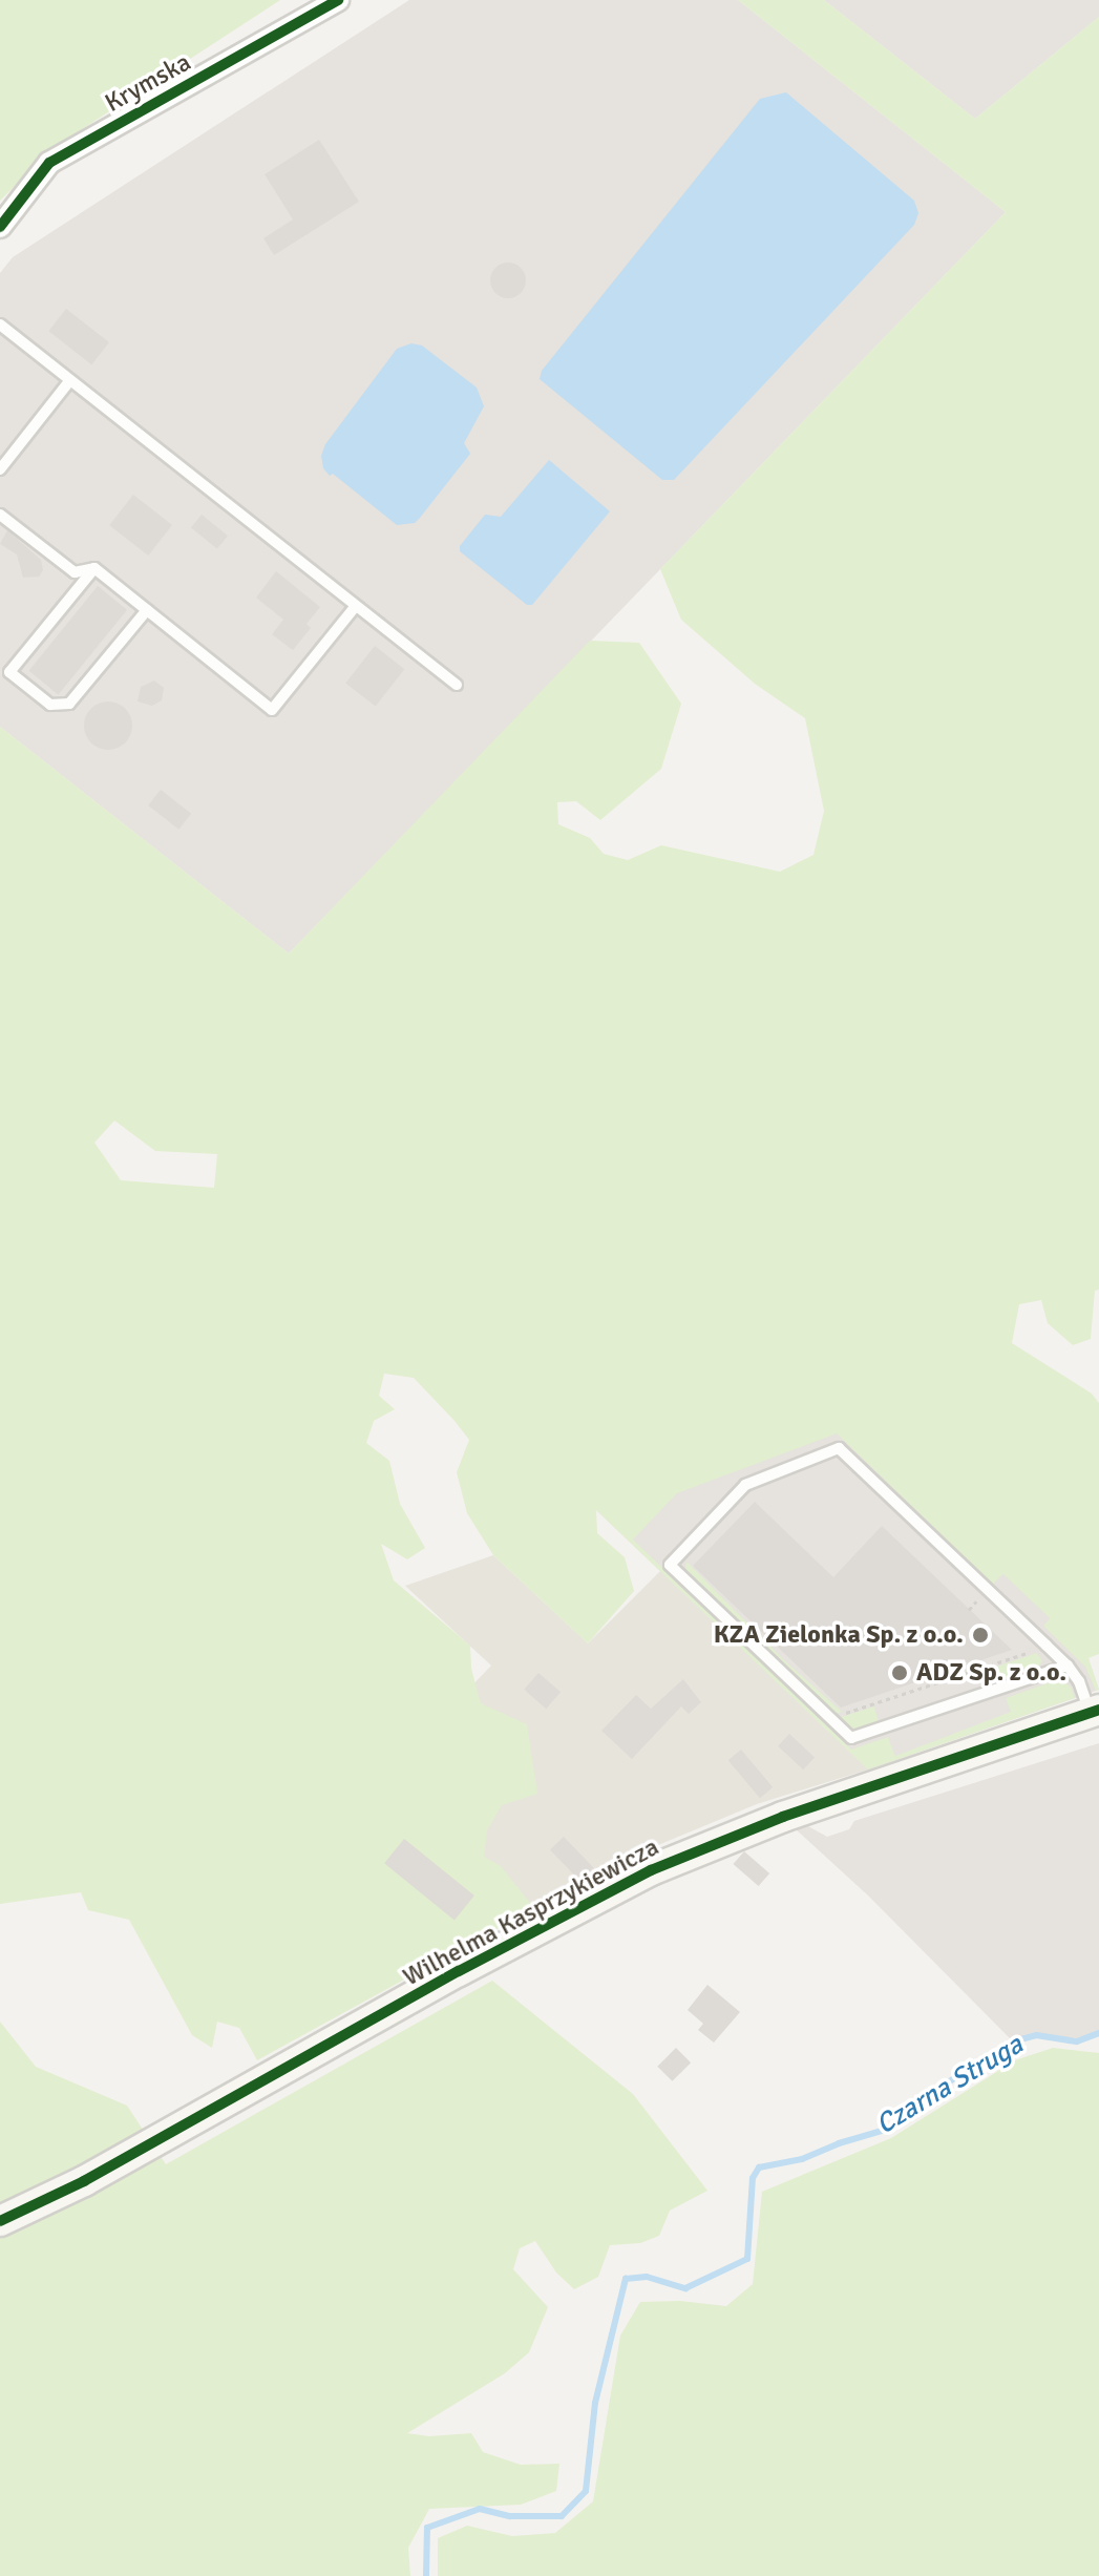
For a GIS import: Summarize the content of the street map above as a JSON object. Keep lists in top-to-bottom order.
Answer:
{
  "streets": {
    "street": ["Krymska", "Wilhelma Kasprzykiewicza"]
  },
  "water": ["Czarna Struga"],
  "places": ["KZA Zielonka Sp. z o.o.", "ADZ Sp. z o.o."]
}
